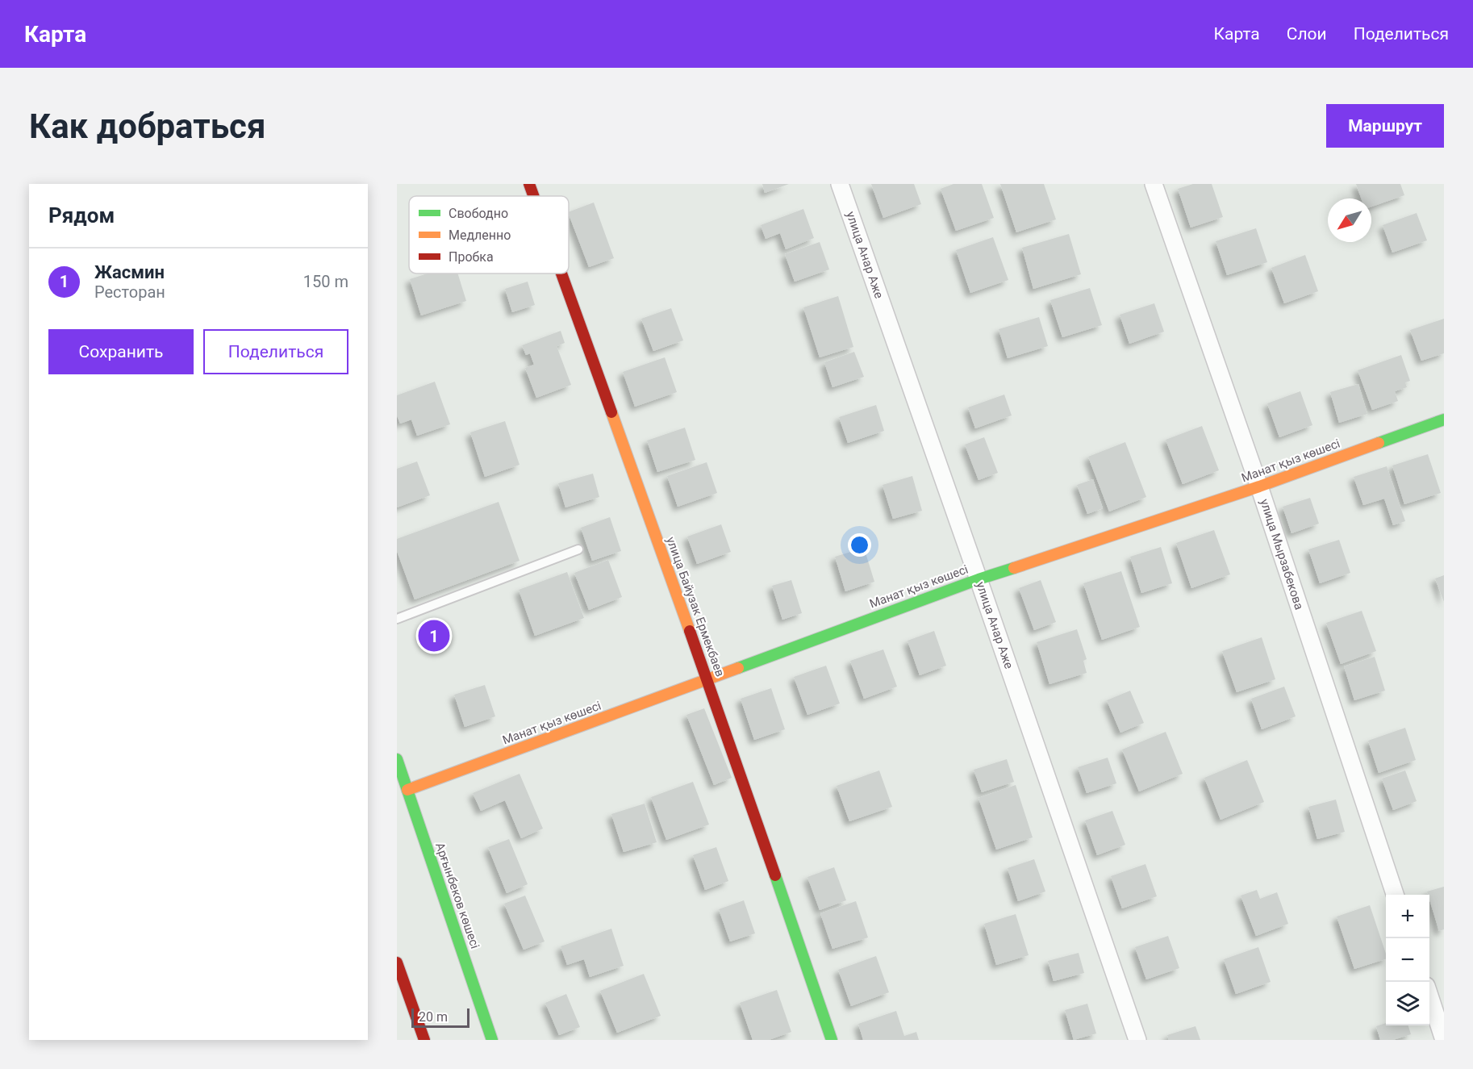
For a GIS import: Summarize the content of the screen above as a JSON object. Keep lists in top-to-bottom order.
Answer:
{
  "streets": {
    "street": [
      "улица Анар Аже",
      "Манат қыз көшесі",
      "улица Мырзабекова",
      "улица Байузак Ермекбаев",
      "Арғынбеков көшесі"
    ]
  },
  "crossings": [
    ["улица Анар Аже", "Манат қыз көшесі"],
    ["Манат қыз көшесі", "улица Мырзабекова"],
    ["Манат қыз көшесі", "улица Байузак Ермекбаев"],
    ["Манат қыз көшесі", "Арғынбеков көшесі"]
  ],
  "legend": ["Свободно", "Медленно", "Пробка"],
  "scale_bar": "20 m",
  "north": "bottom left",
  "page": {
    "header": "Карта",
    "nav": ["Карта", "Слои", "Поделиться"],
    "buttons": [
      "Маршрут",
      ["Сохранить", "Поделиться"]
    ],
    "title": "Как добраться",
    "heading": "Рядом",
    "list": [
      {
        "mark": "1",
        "name": "Жасмин",
        "note": "Ресторан",
        "value": "150 m"
      }
    ],
    "pins": "1",
    "map_buttons": ["+", "−"],
    "scale": "20 m"
  }
}
